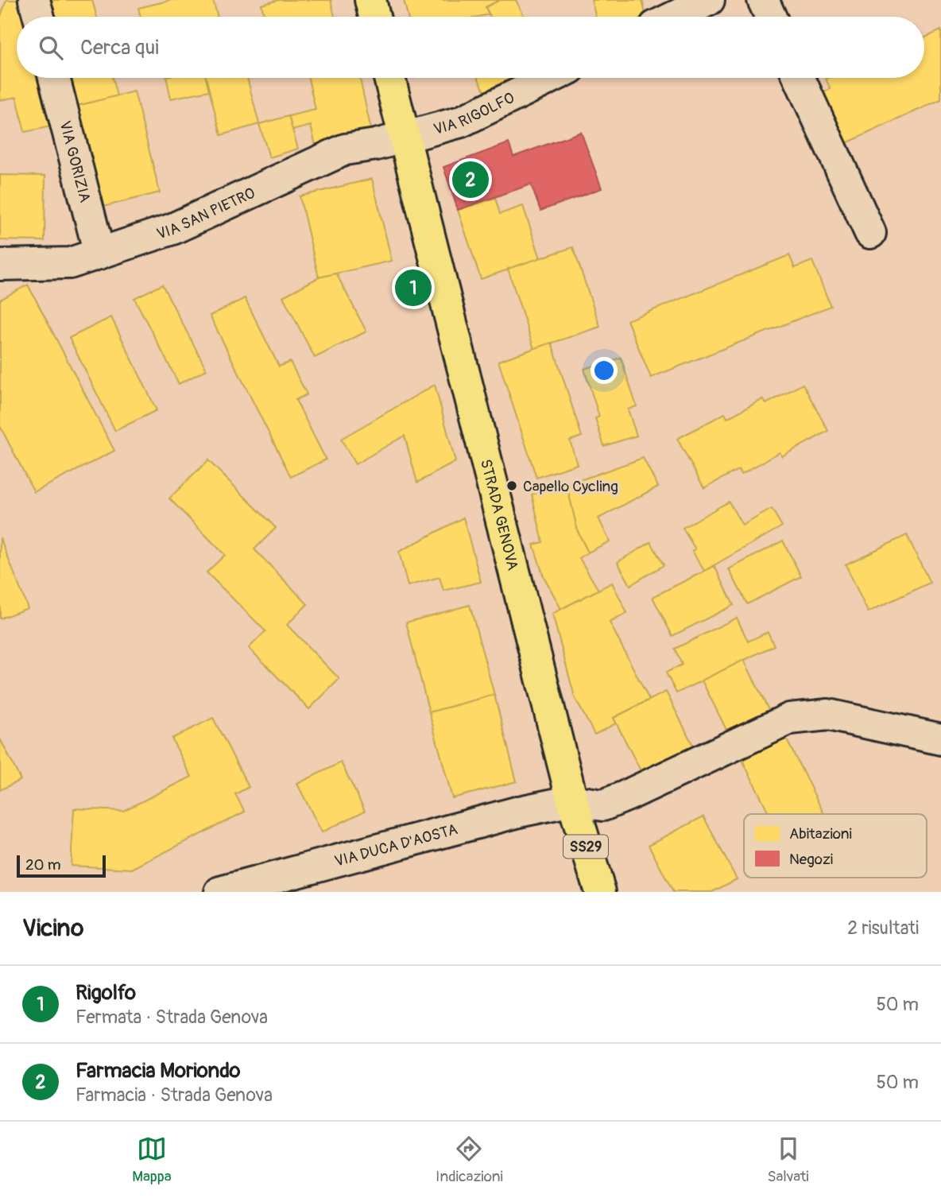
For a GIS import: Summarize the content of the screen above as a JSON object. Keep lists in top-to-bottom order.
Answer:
{
  "streets": {
    "main road": ["STRADA GENOVA", "SS29"],
    "street": [
      "VIA RIGOLFO",
      "VIA GORIZIA",
      "VIA SAN PIETRO",
      "VIA DUCA D'AOSTA"
    ]
  },
  "crossings": [
    ["VIA RIGOLFO", "VIA SAN PIETRO"],
    ["VIA RIGOLFO", "STRADA GENOVA"],
    ["VIA RIGOLFO", "SS29"],
    ["VIA GORIZIA", "VIA SAN PIETRO"],
    ["VIA SAN PIETRO", "STRADA GENOVA"],
    ["VIA SAN PIETRO", "SS29"],
    ["STRADA GENOVA", "VIA DUCA D'AOSTA"],
    ["STRADA GENOVA", "SS29"]
  ],
  "places": ["Capello Cycling"],
  "legend": ["Abitazioni", "Negozi"],
  "scale_bar": "20 m",
  "page": {
    "search": "Cerca qui",
    "pins": ["2", "1"],
    "scale": "20 m",
    "heading": ["Vicino", "2 risultati"],
    "list": [
      {
        "mark": "1",
        "name": "Rigolfo",
        "note": "Fermata · Strada Genova",
        "value": "50 m"
      },
      {
        "mark": "2",
        "name": "Farmacia Moriondo",
        "note": "Farmacia · Strada Genova",
        "value": "50 m"
      }
    ],
    "nav": ["Mappa", "Indicazioni", "Salvati"]
  }
}
